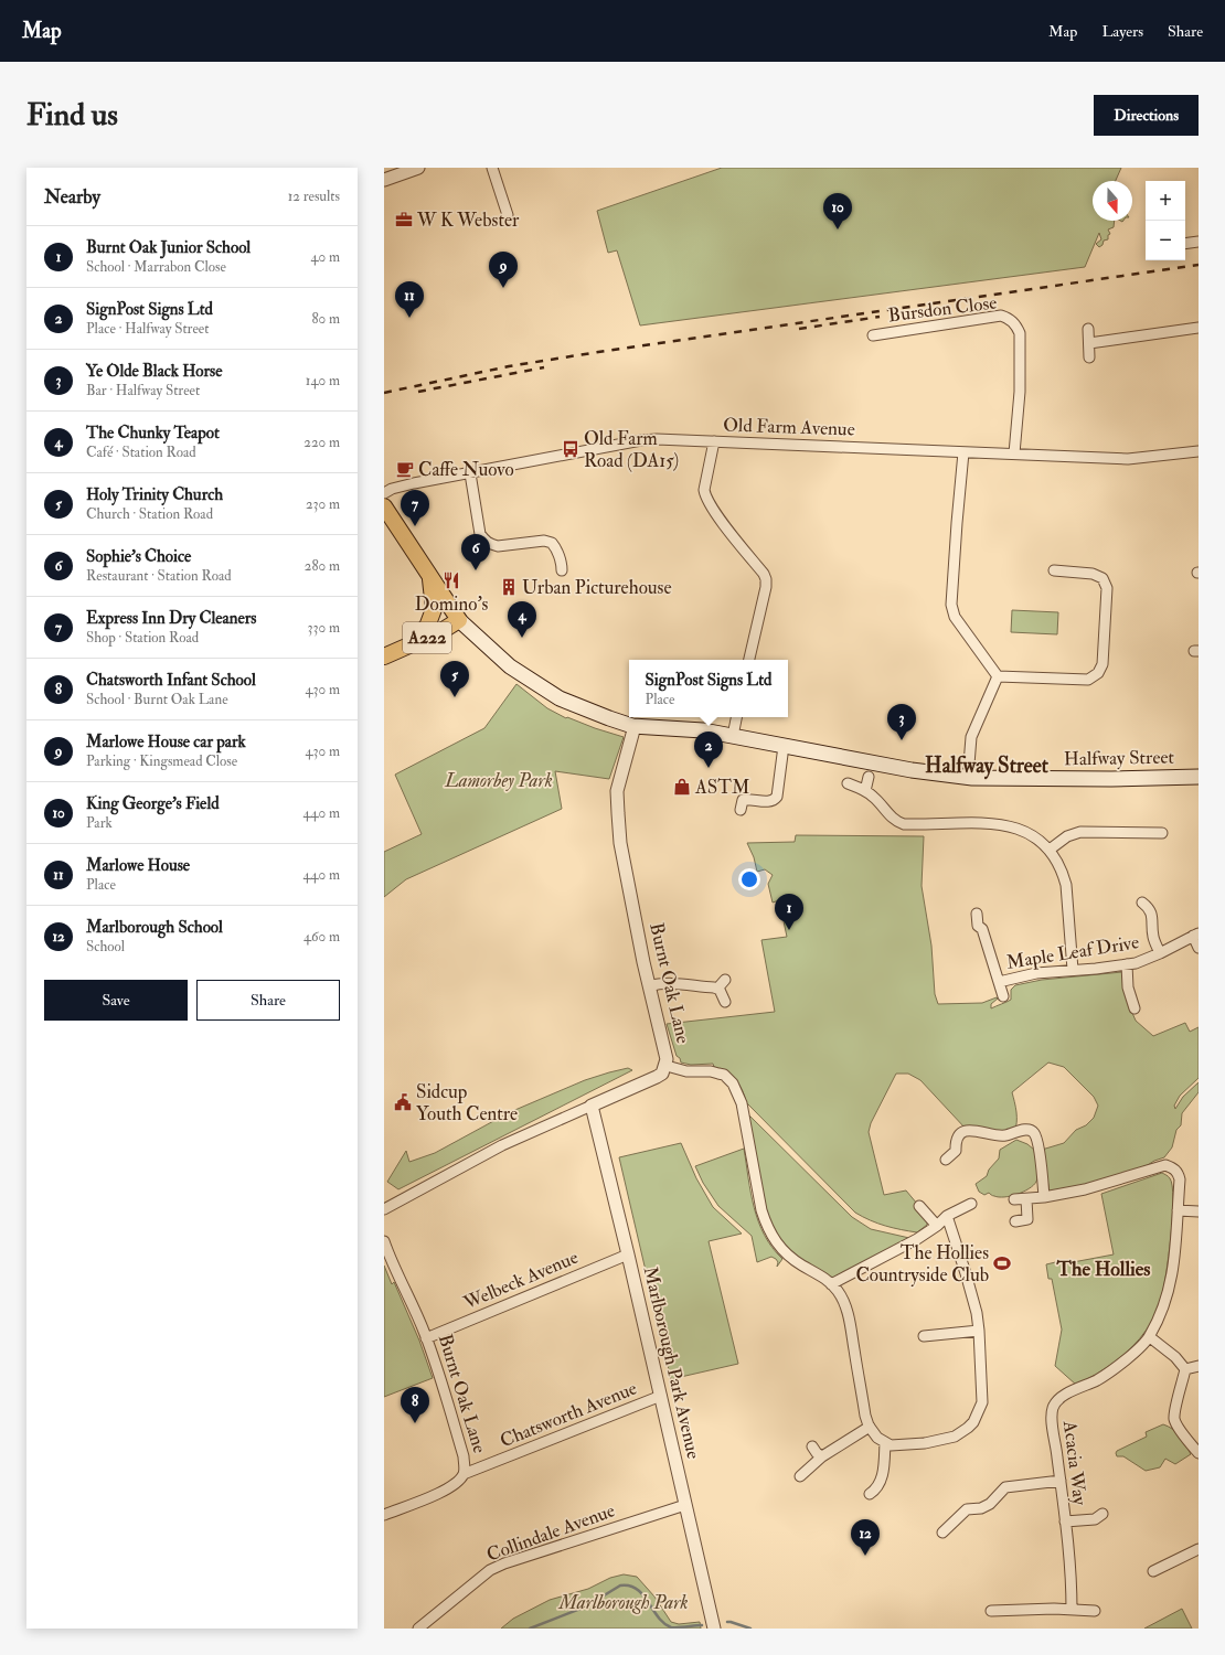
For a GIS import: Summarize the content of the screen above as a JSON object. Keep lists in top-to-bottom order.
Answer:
{
  "streets": {
    "main road": ["A222", "Halfway Street"],
    "street": [
      "Bursdon Close",
      "Old Farm Avenue",
      "Maple Leaf Drive",
      "Burnt Oak Lane",
      "Welbeck Avenue",
      "Marlborough Park Avenue",
      "Chatsworth Avenue",
      "Acacia Way",
      "Collindale Avenue"
    ]
  },
  "crossings": [
    ["Bursdon Close", "Old Farm Avenue"],
    ["A222", "Halfway Street"],
    ["Halfway Street", "Burnt Oak Lane"],
    ["Burnt Oak Lane", "Welbeck Avenue"],
    ["Burnt Oak Lane", "Marlborough Park Avenue"],
    ["Burnt Oak Lane", "Chatsworth Avenue"],
    ["Welbeck Avenue", "Marlborough Park Avenue"],
    ["Marlborough Park Avenue", "Chatsworth Avenue"],
    ["Marlborough Park Avenue", "Collindale Avenue"]
  ],
  "districts": ["Halfway Street", "The Hollies"],
  "parks": ["Lamorbey Park", "Marlborough Park"],
  "places": {
    "office": ["W K Webster"],
    "bus stop": ["Old Farm Road (DA15)"],
    "cafe": ["Caffe Nuovo"],
    "restaurant": ["Domino's"],
    "building": ["Urban Picturehouse"],
    "shop": ["ASTM"],
    "public building": ["Sidcup Youth Centre"],
    "sports": ["The Hollies Countryside Club"]
  },
  "north": "bottom",
  "page": {
    "header": "Map",
    "nav": ["Map", "Layers", "Share"],
    "buttons": [
      "Directions",
      ["Save", "Share"]
    ],
    "title": "Find us",
    "heading": ["Nearby", "12 results"],
    "map_buttons": ["+", "−"],
    "pins": [
      "10",
      "9",
      "11",
      "7",
      "6",
      "4",
      "5",
      "3",
      "2",
      "1",
      "8",
      "12"
    ],
    "list": [
      {
        "mark": "1",
        "name": "Burnt Oak Junior School",
        "note": "School · Marrabon Close",
        "value": "40 m"
      },
      {
        "mark": "2",
        "name": "SignPost Signs Ltd",
        "note": "Place · Halfway Street",
        "value": "80 m"
      },
      {
        "mark": "3",
        "name": "Ye Olde Black Horse",
        "note": "Bar · Halfway Street",
        "value": "140 m"
      },
      {
        "mark": "4",
        "name": "The Chunky Teapot",
        "note": "Café · Station Road",
        "value": "220 m"
      },
      {
        "mark": "5",
        "name": "Holy Trinity Church",
        "note": "Church · Station Road",
        "value": "230 m"
      },
      {
        "mark": "6",
        "name": "Sophie's Choice",
        "note": "Restaurant · Station Road",
        "value": "280 m"
      },
      {
        "mark": "7",
        "name": "Express Inn Dry Cleaners",
        "note": "Shop · Station Road",
        "value": "330 m"
      },
      {
        "mark": "8",
        "name": "Chatsworth Infant School",
        "note": "School · Burnt Oak Lane",
        "value": "430 m"
      },
      {
        "mark": "9",
        "name": "Marlowe House car park",
        "note": "Parking · Kingsmead Close",
        "value": "430 m"
      },
      {
        "mark": "10",
        "name": "King George's Field",
        "note": "Park",
        "value": "440 m"
      },
      {
        "mark": "11",
        "name": "Marlowe House",
        "note": "Place",
        "value": "440 m"
      },
      {
        "mark": "12",
        "name": "Marlborough School",
        "note": "School",
        "value": "460 m"
      }
    ],
    "popup": ["SignPost Signs Ltd", "Place"]
  }
}
